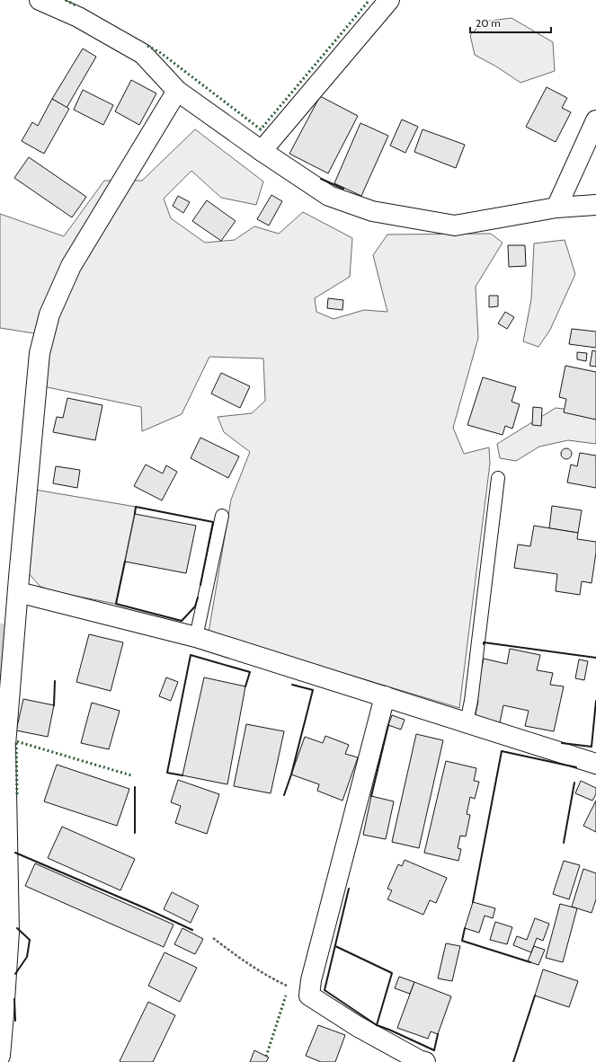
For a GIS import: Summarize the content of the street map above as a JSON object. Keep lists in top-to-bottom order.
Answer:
{
  "scale_bar": "20 m"
}
